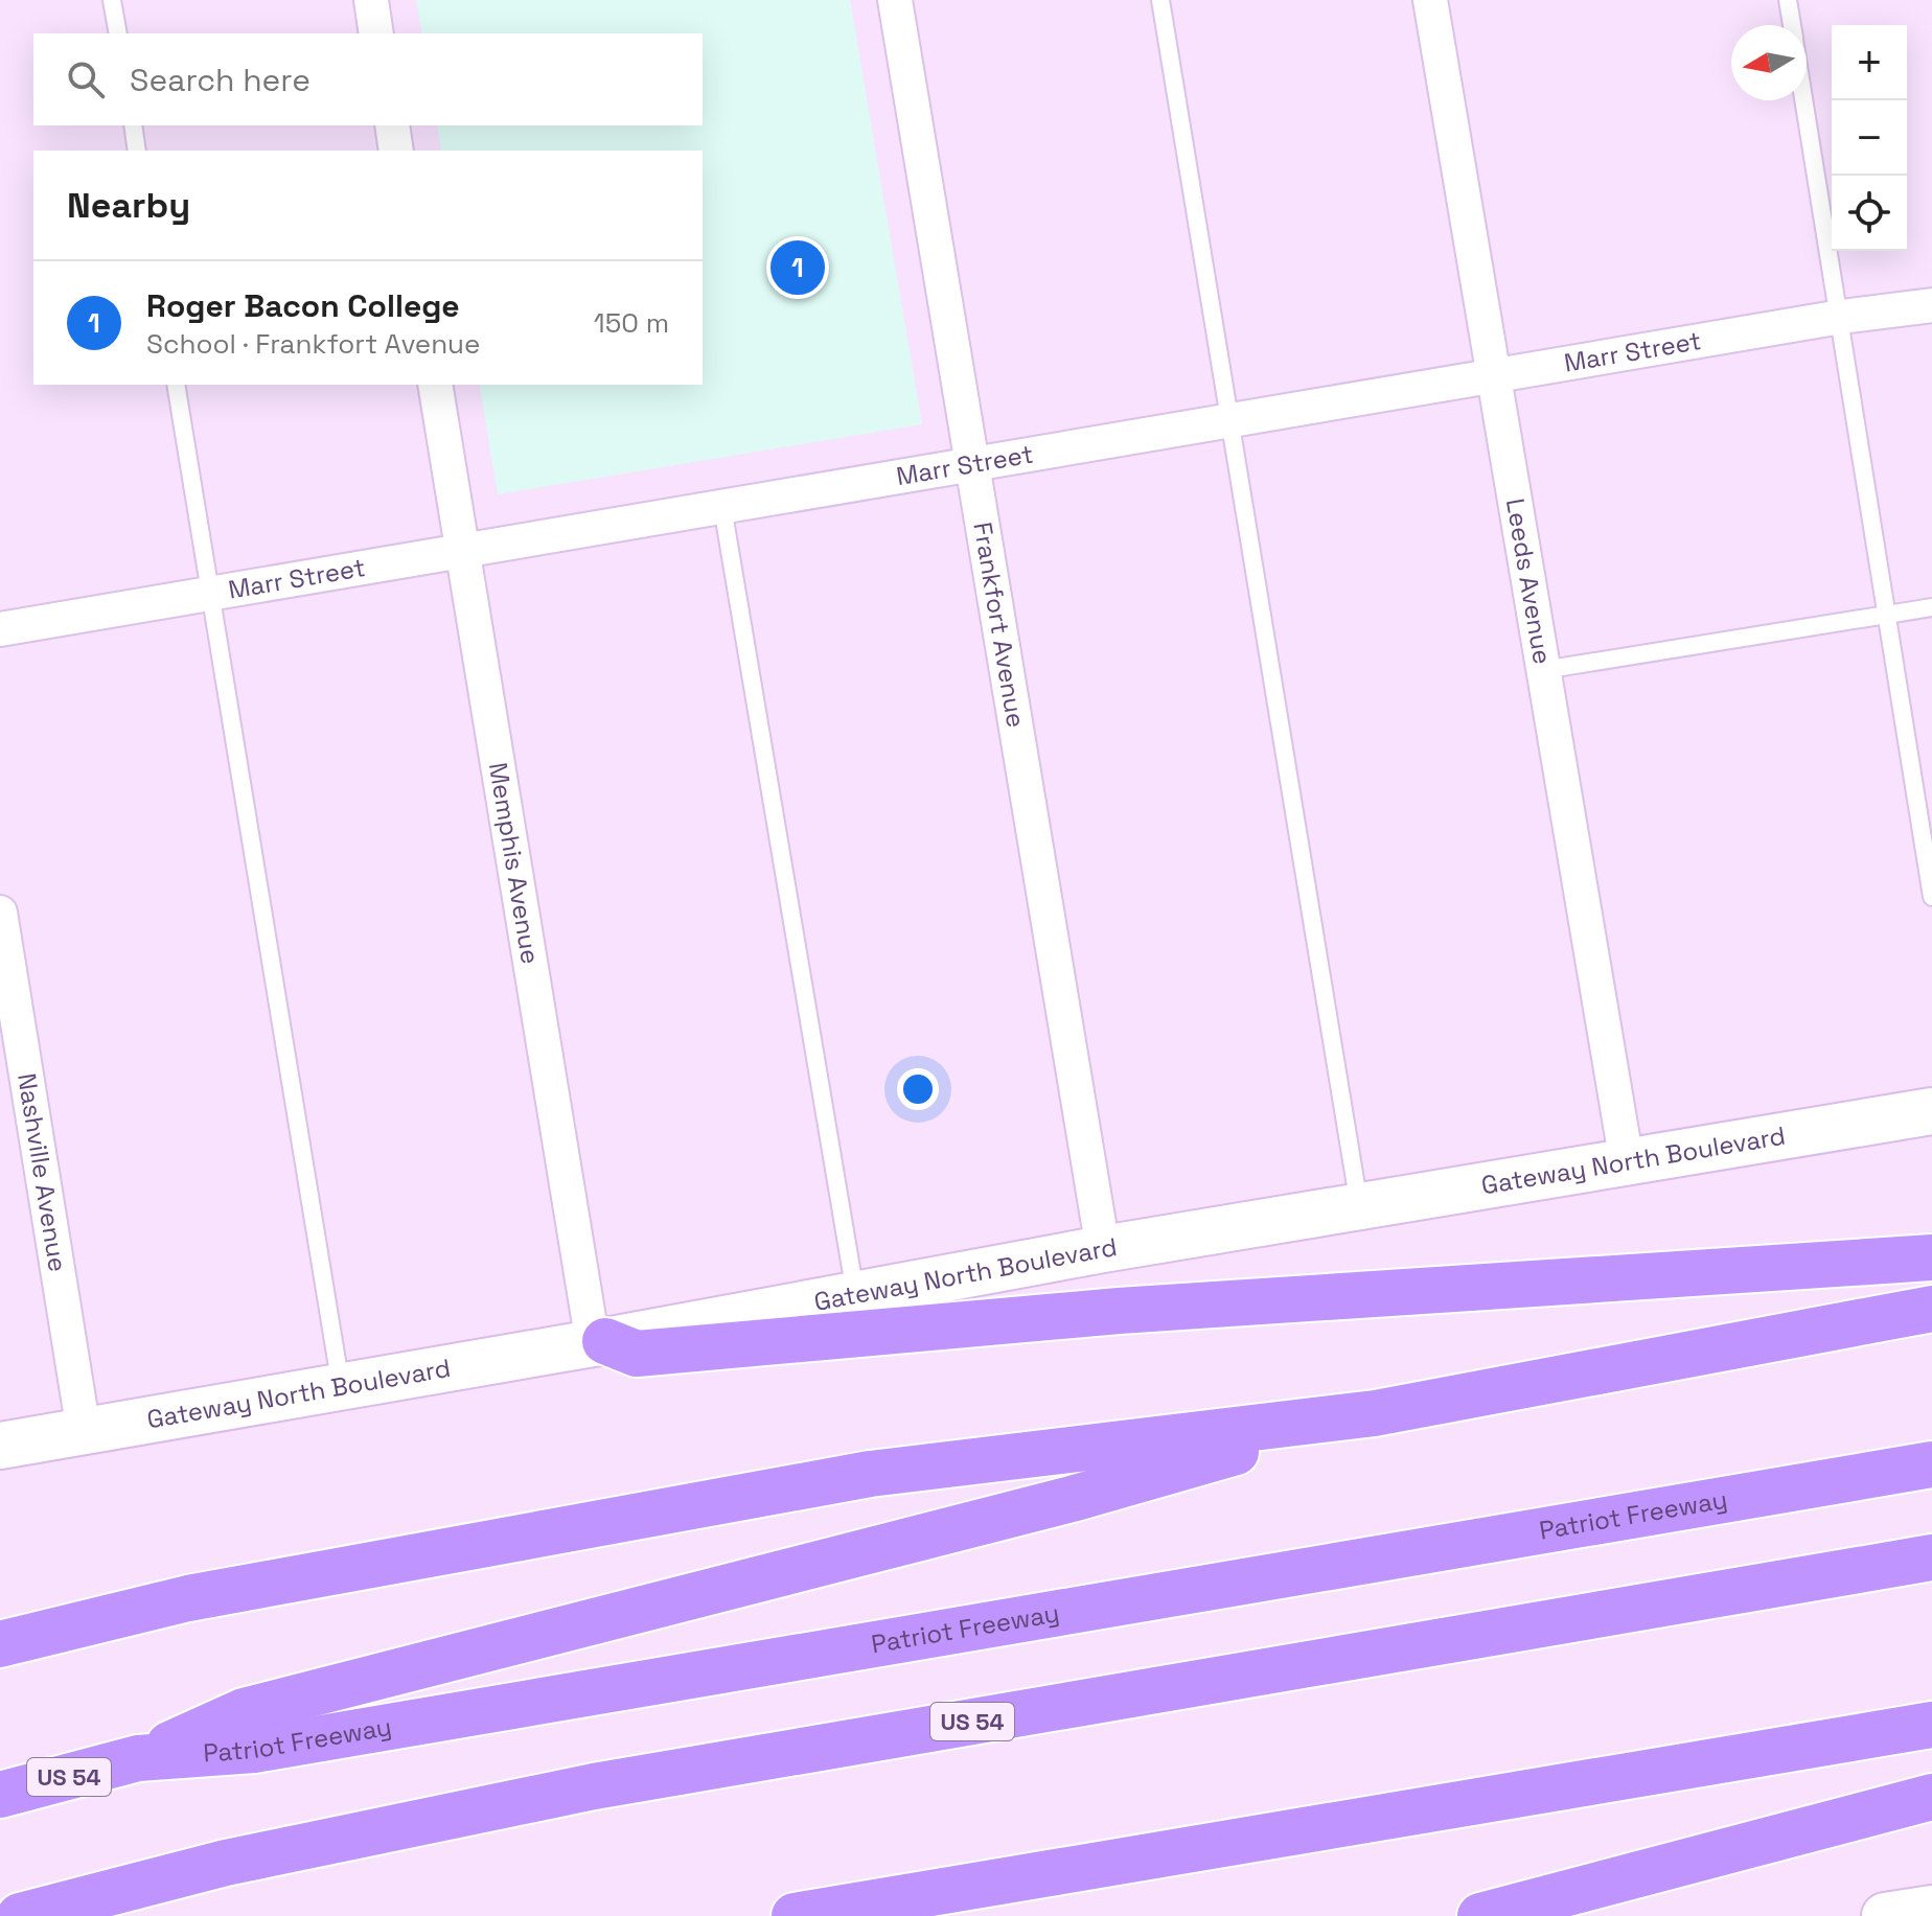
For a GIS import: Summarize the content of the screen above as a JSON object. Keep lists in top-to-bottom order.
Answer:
{
  "streets": {
    "highway": ["Patriot Freeway", "US 54"],
    "main road": ["Gateway North Boulevard"],
    "street": [
      "Marr Street",
      "Leeds Avenue",
      "Frankfort Avenue",
      "Memphis Avenue",
      "Nashville Avenue"
    ]
  },
  "crossings": [
    ["Marr Street", "Leeds Avenue"],
    ["Marr Street", "Frankfort Avenue"],
    ["Marr Street", "Memphis Avenue"],
    ["Leeds Avenue", "Gateway North Boulevard"],
    ["Frankfort Avenue", "Gateway North Boulevard"],
    ["Memphis Avenue", "Gateway North Boulevard"],
    ["Gateway North Boulevard", "Nashville Avenue"]
  ],
  "north": "left",
  "page": {
    "map_buttons": ["+", "−"],
    "search": "Search here",
    "heading": "Nearby",
    "pins": "1",
    "list": [
      {
        "mark": "1",
        "name": "Roger Bacon College",
        "note": "School · Frankfort Avenue",
        "value": "150 m"
      }
    ]
  }
}
